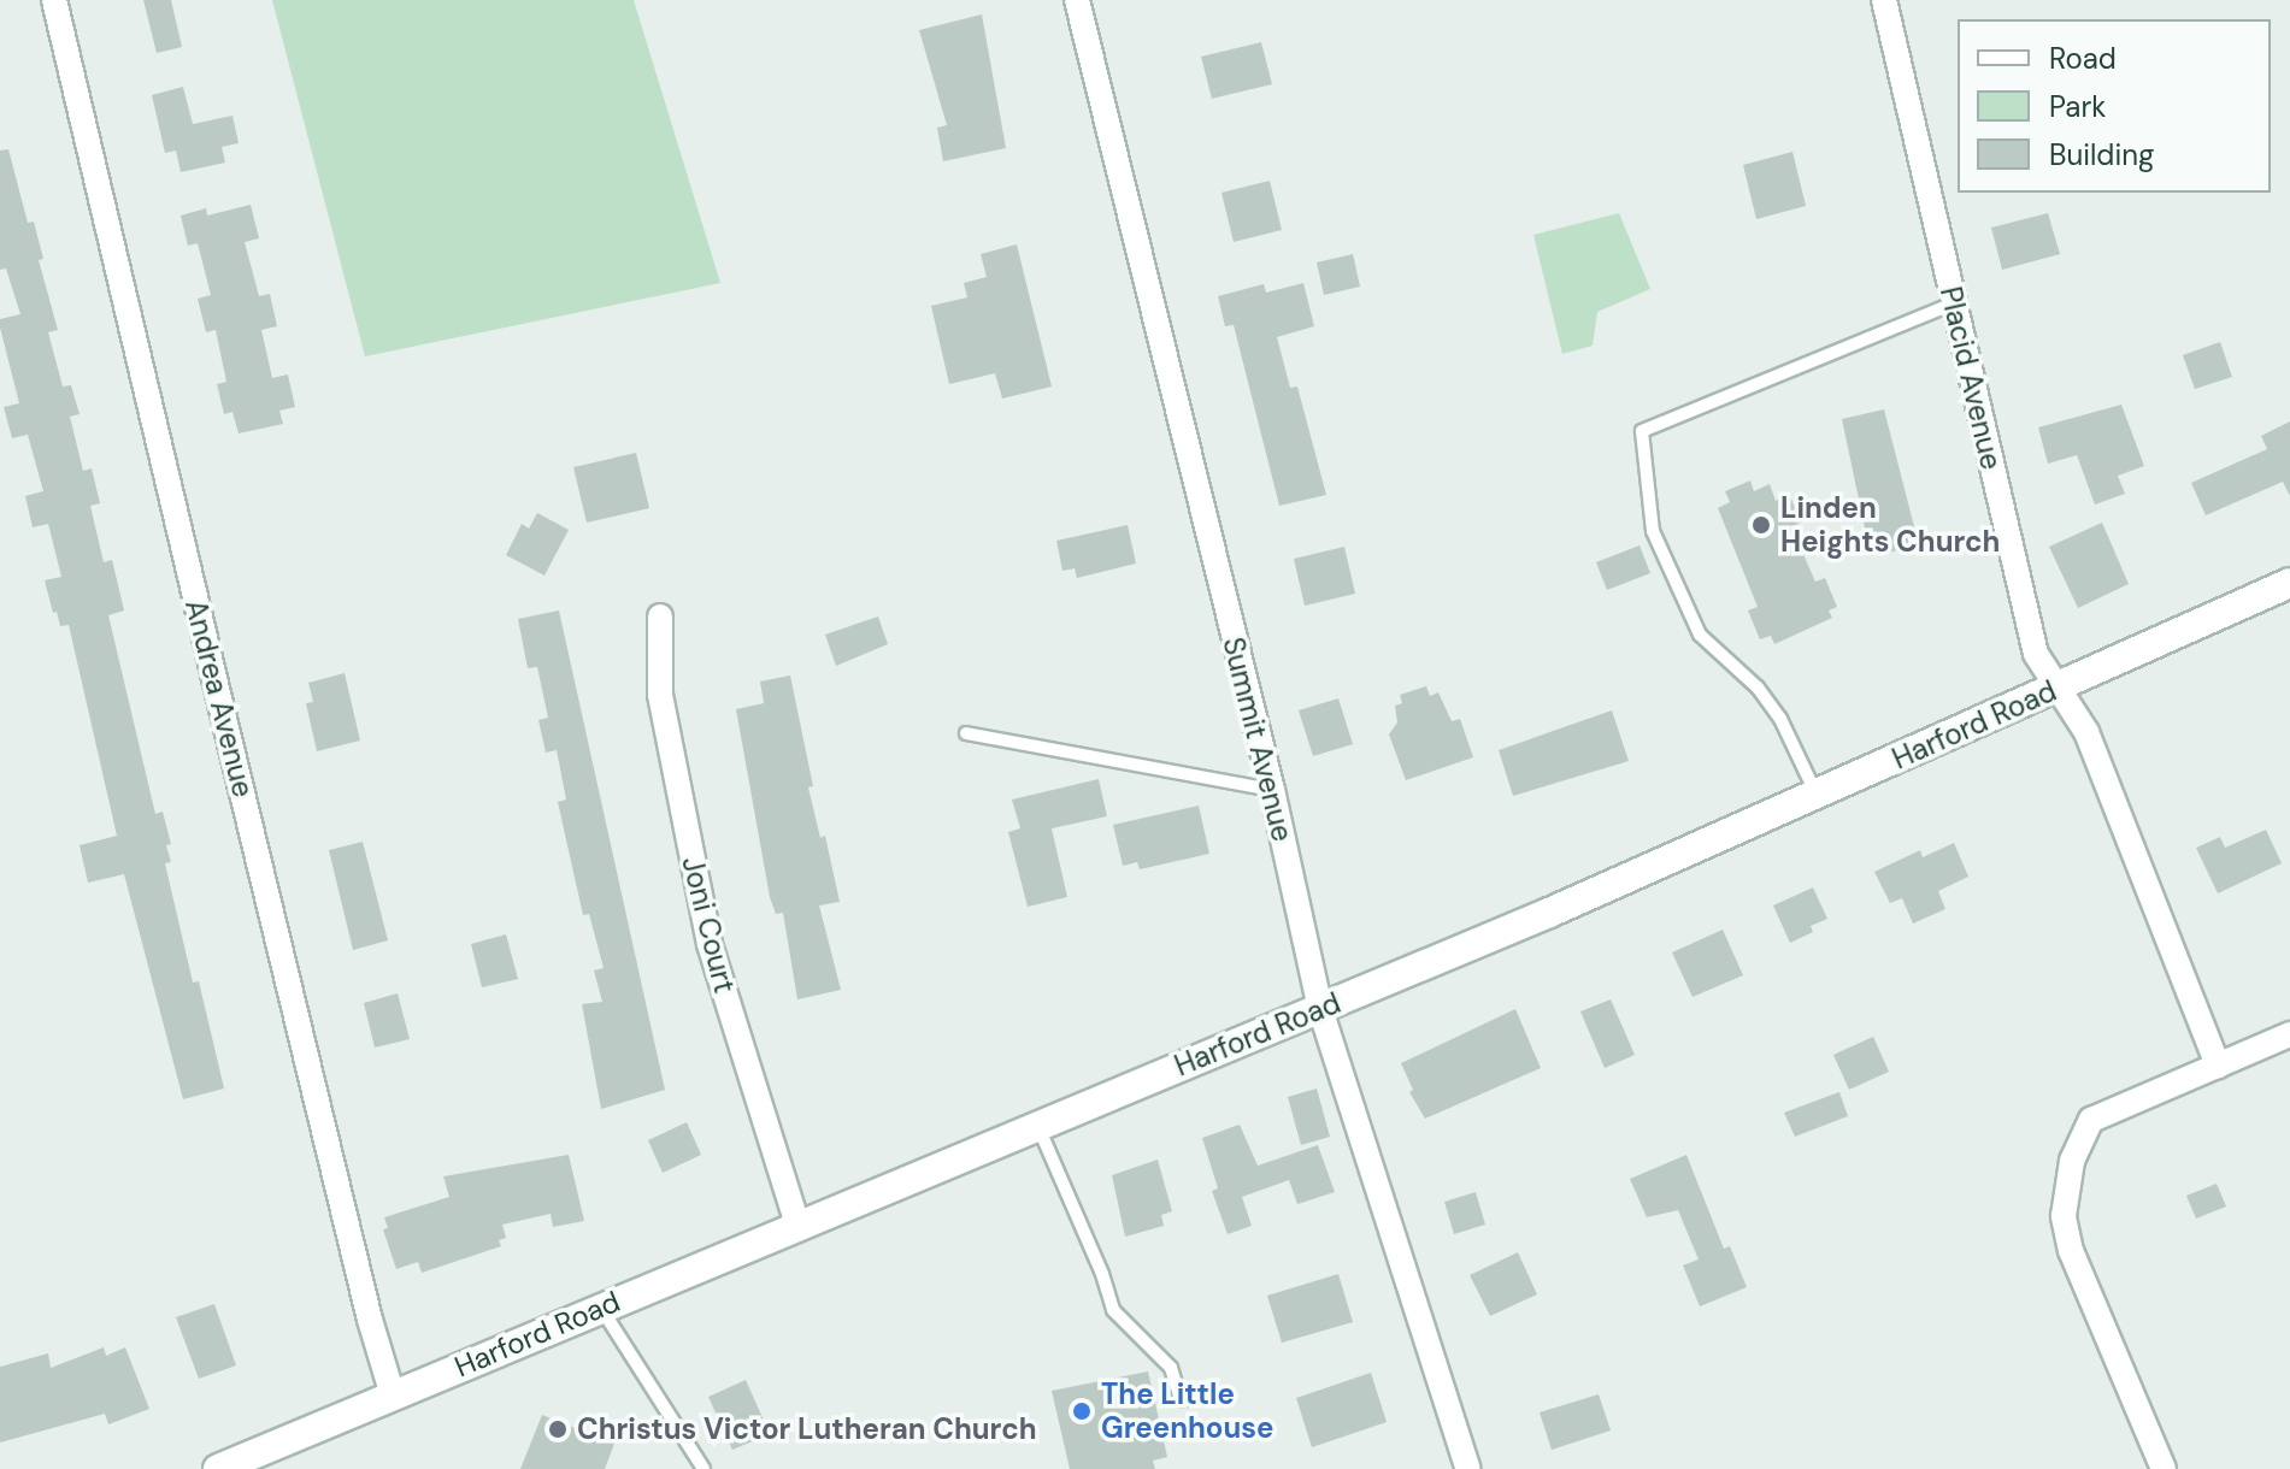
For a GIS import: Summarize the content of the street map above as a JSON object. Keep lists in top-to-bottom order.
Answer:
{
  "streets": {
    "main road": ["Harford Road"],
    "street": [
      "Placid Avenue",
      "Andrea Avenue",
      "Summit Avenue",
      "Joni Court"
    ]
  },
  "crossings": [
    ["Placid Avenue", "Harford Road"],
    ["Andrea Avenue", "Harford Road"],
    ["Harford Road", "Summit Avenue"],
    ["Harford Road", "Joni Court"]
  ],
  "places": ["Linden Heights Church", "The Little Greenhouse", "Christus Victor Lutheran Church"],
  "legend": ["Road", "Park", "Building"]
}
